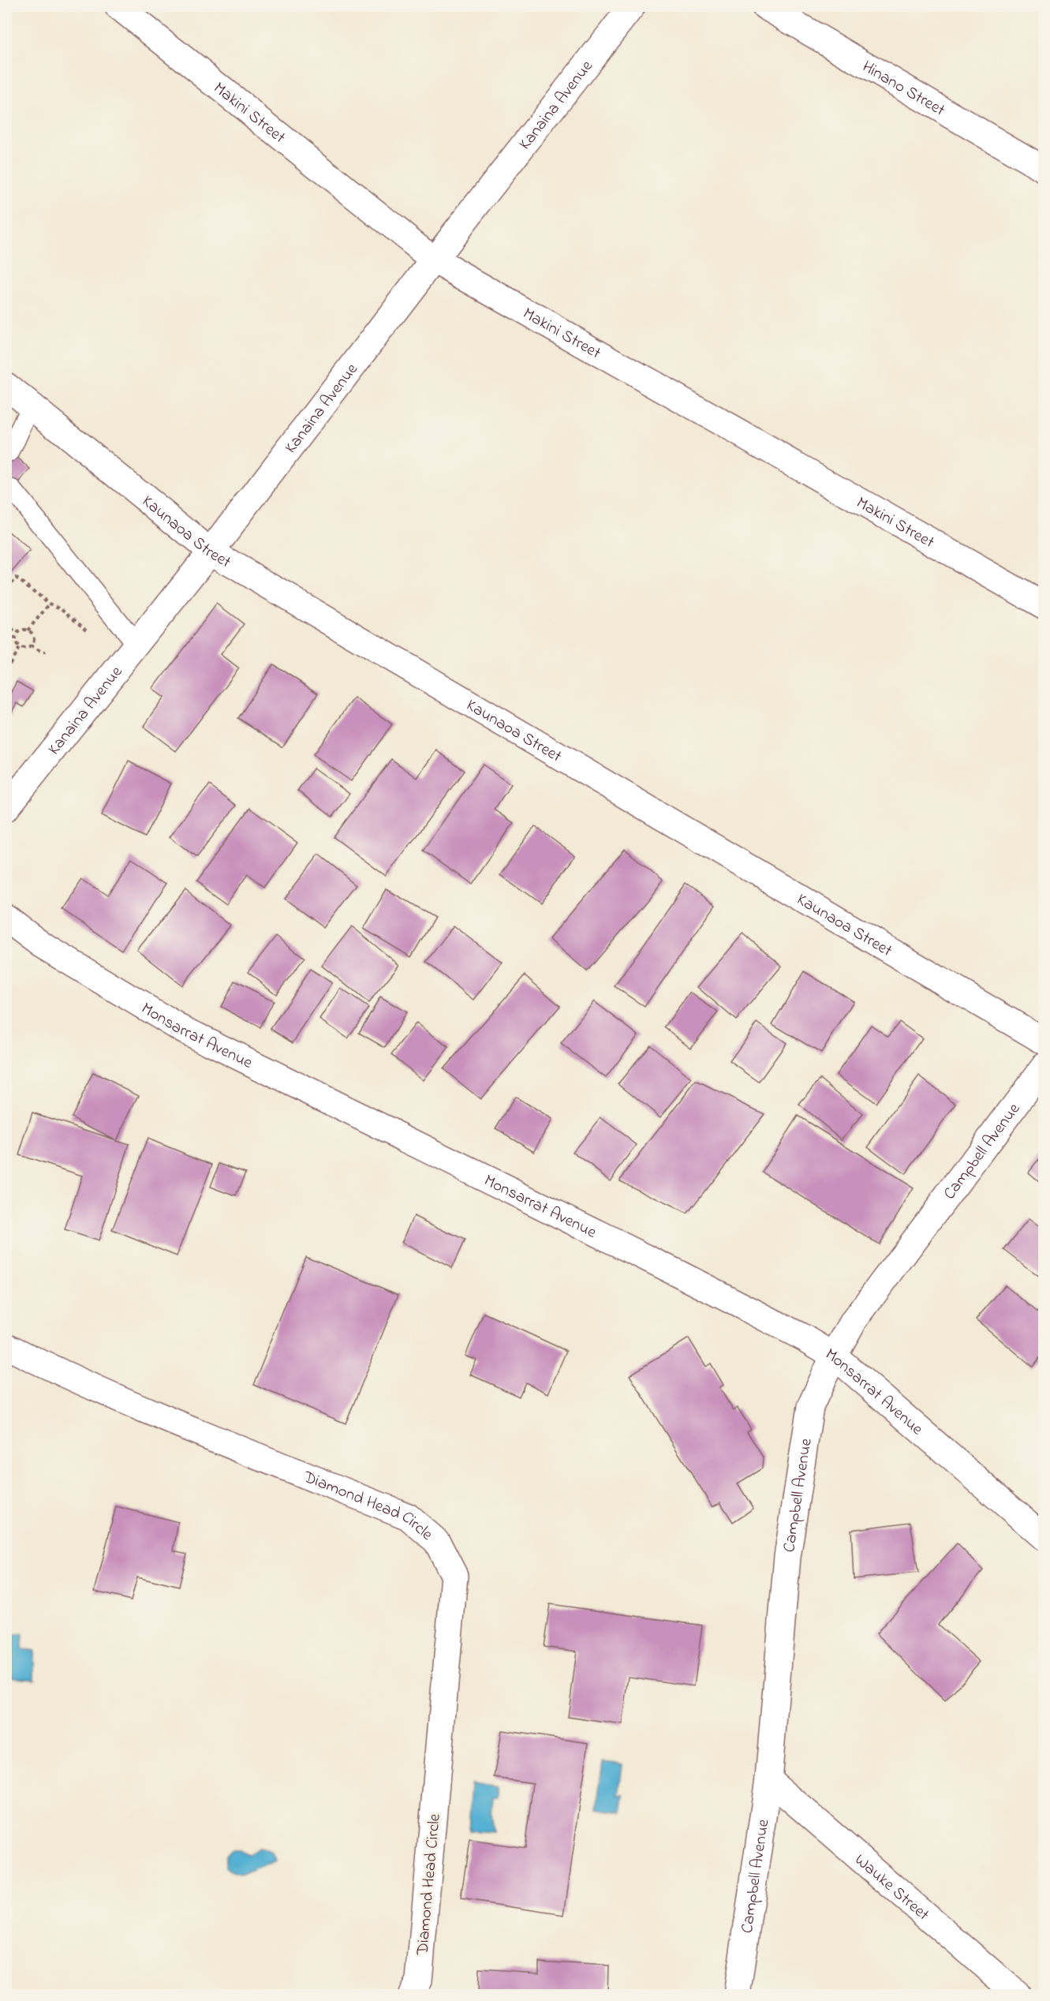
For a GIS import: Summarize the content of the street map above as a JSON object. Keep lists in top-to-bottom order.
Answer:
{
  "streets": {
    "street": [
      "Hinano Street",
      "Kanaina Avenue",
      "Makini Street",
      "Kaunaoa Street",
      "Monsarrat Avenue",
      "Campbell Avenue",
      "Diamond Head Circle",
      "Wauke Street"
    ]
  },
  "crossings": [
    ["Kanaina Avenue", "Makini Street"],
    ["Kanaina Avenue", "Kaunaoa Street"],
    ["Monsarrat Avenue", "Campbell Avenue"],
    ["Campbell Avenue", "Wauke Street"]
  ]
}
